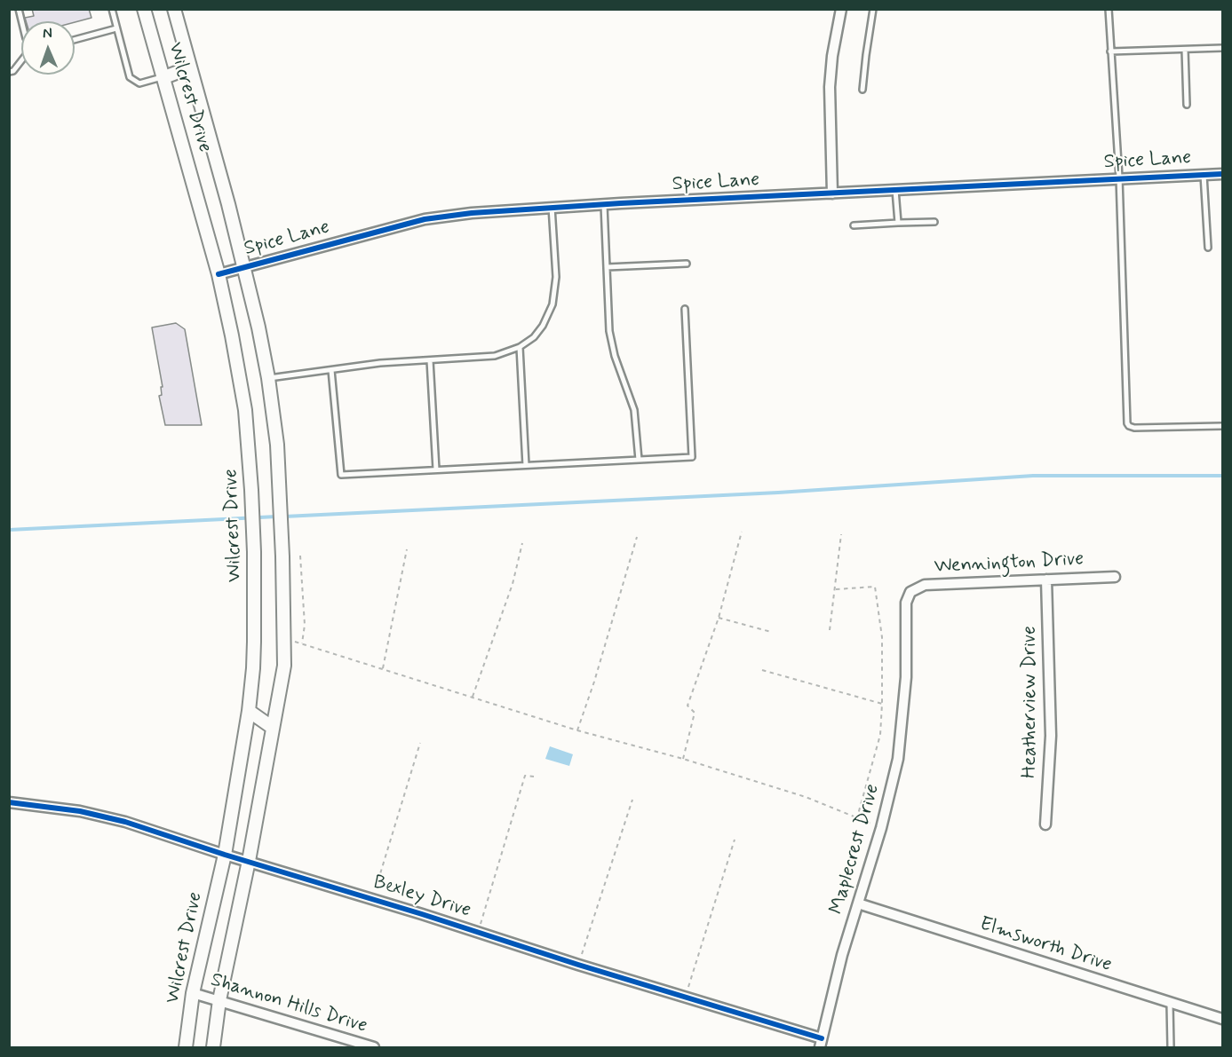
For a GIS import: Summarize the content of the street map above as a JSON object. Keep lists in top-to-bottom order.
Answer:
{
  "streets": {
    "main road": ["Wilcrest Drive"],
    "street": [
      "Spice Lane",
      "Wennington Drive",
      "Heatherview Drive",
      "Maplecrest Drive",
      "Bexley Drive",
      "Elmsworth Drive",
      "Shannon Hills Drive"
    ]
  },
  "crossings": [
    ["Wilcrest Drive", "Spice Lane"],
    ["Wilcrest Drive", "Bexley Drive"],
    ["Wilcrest Drive", "Shannon Hills Drive"],
    ["Wennington Drive", "Heatherview Drive"],
    ["Wennington Drive", "Maplecrest Drive"],
    ["Maplecrest Drive", "Bexley Drive"],
    ["Maplecrest Drive", "Elmsworth Drive"]
  ],
  "north": "top"
}
